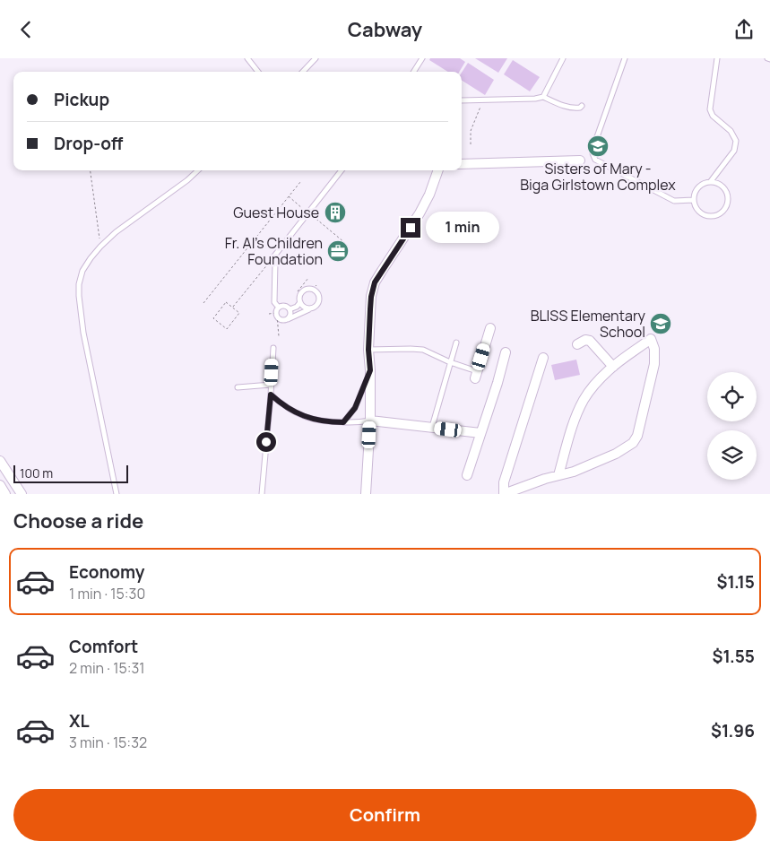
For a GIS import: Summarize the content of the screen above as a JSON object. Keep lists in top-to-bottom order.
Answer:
{
  "places": {
    "school or university": ["Sisters of Mary - Biga Girlstown Complex", "BLISS Elementary School"],
    "building": ["Guest House"],
    "office": ["Fr. Al's Children Foundation"]
  },
  "scale_bar": "100 m",
  "page": {
    "header": "Cabway",
    "banner": ["Pickup", "Drop-off"],
    "bubble": "1 min",
    "scale": "100 m",
    "heading": "Choose a ride",
    "list": [
      {
        "name": "Economy",
        "note": "1 min · 15:30",
        "value": "$1.15"
      },
      {
        "name": "Comfort",
        "note": "2 min · 15:31",
        "value": "$1.55"
      },
      {
        "name": "XL",
        "note": "3 min · 15:32",
        "value": "$1.96"
      }
    ],
    "buttons": "Confirm"
  }
}
